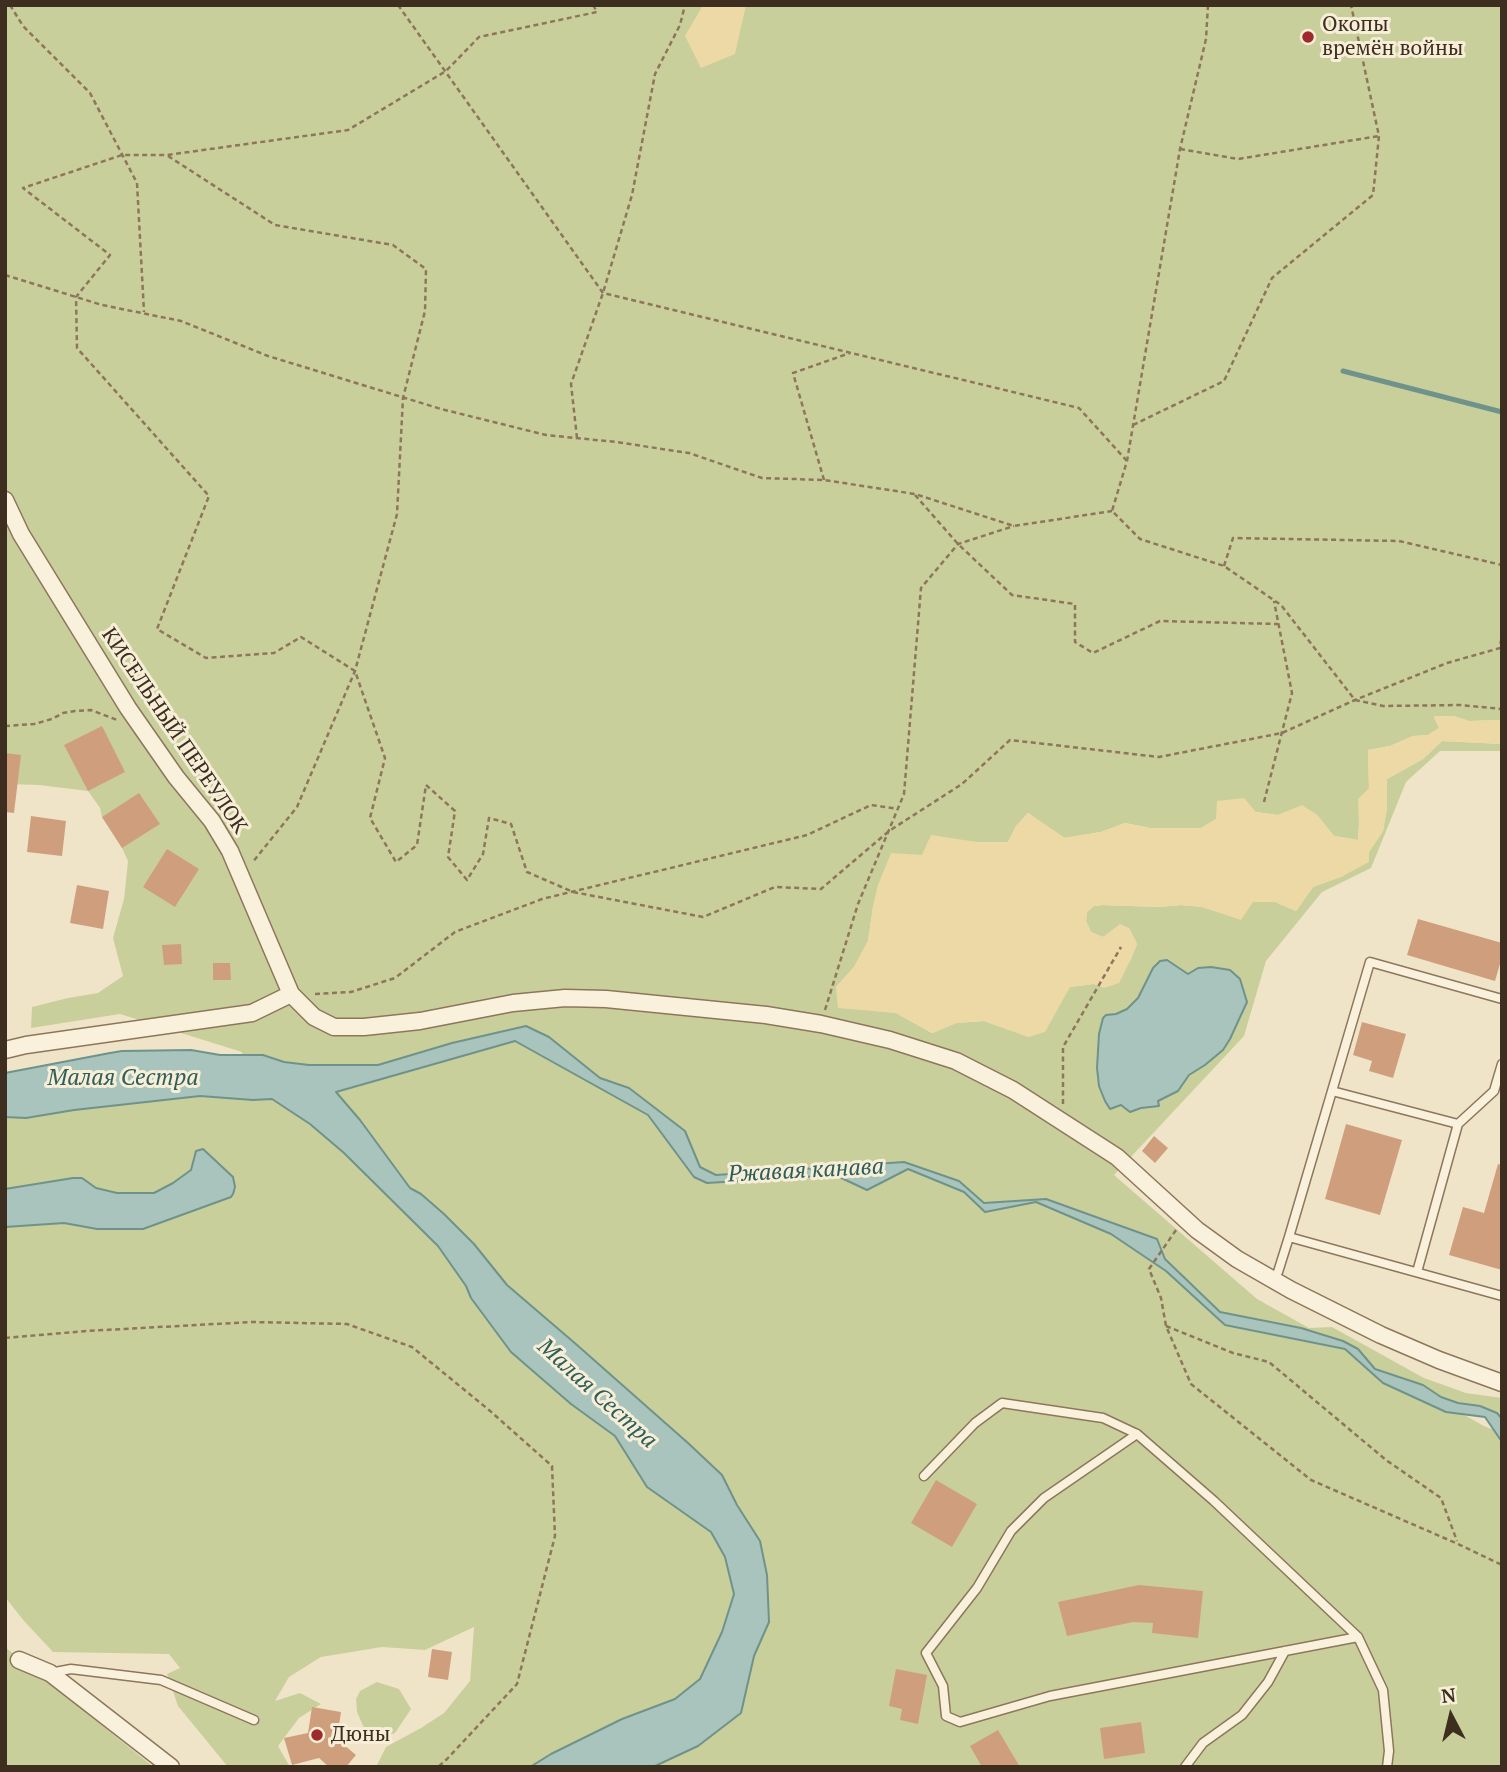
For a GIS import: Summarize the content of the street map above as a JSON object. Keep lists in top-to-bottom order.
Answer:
{
  "streets": {
    "street": ["КИСЕЛЬНЫЙ ПЕРЕУЛОК"]
  },
  "water": ["Малая Сестра", "Ржавая канава"],
  "places": ["Окопы времён войны", "Дюны"],
  "north": "top"
}
